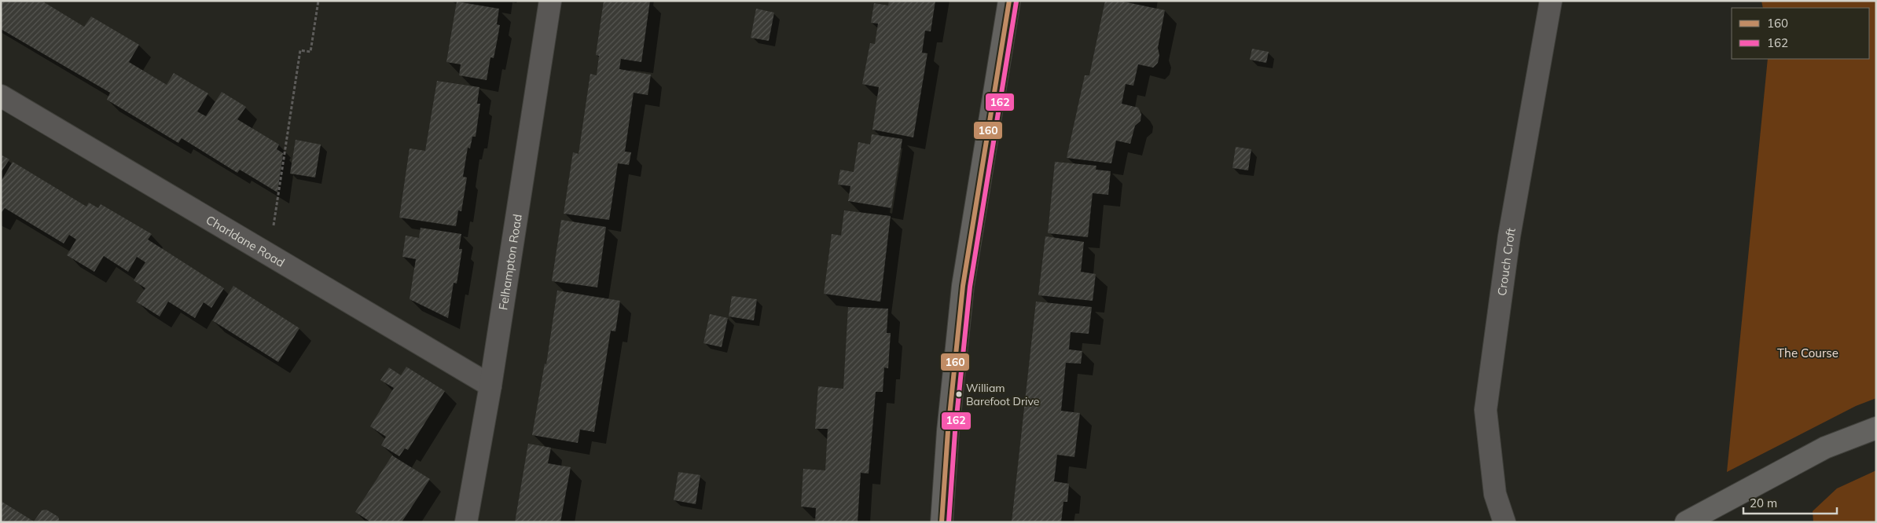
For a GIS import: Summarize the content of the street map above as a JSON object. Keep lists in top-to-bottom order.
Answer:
{
  "streets": {
    "street": ["Charldane Road", "Felhampton Road", "Crouch Croft"]
  },
  "crossings": [
    ["Charldane Road", "Felhampton Road"]
  ],
  "parks": ["The Course"],
  "places": ["William Barefoot Drive"],
  "lines": ["transit line 160", "transit line 162"],
  "legend": ["160", "162"],
  "scale_bar": "20 m"
}
